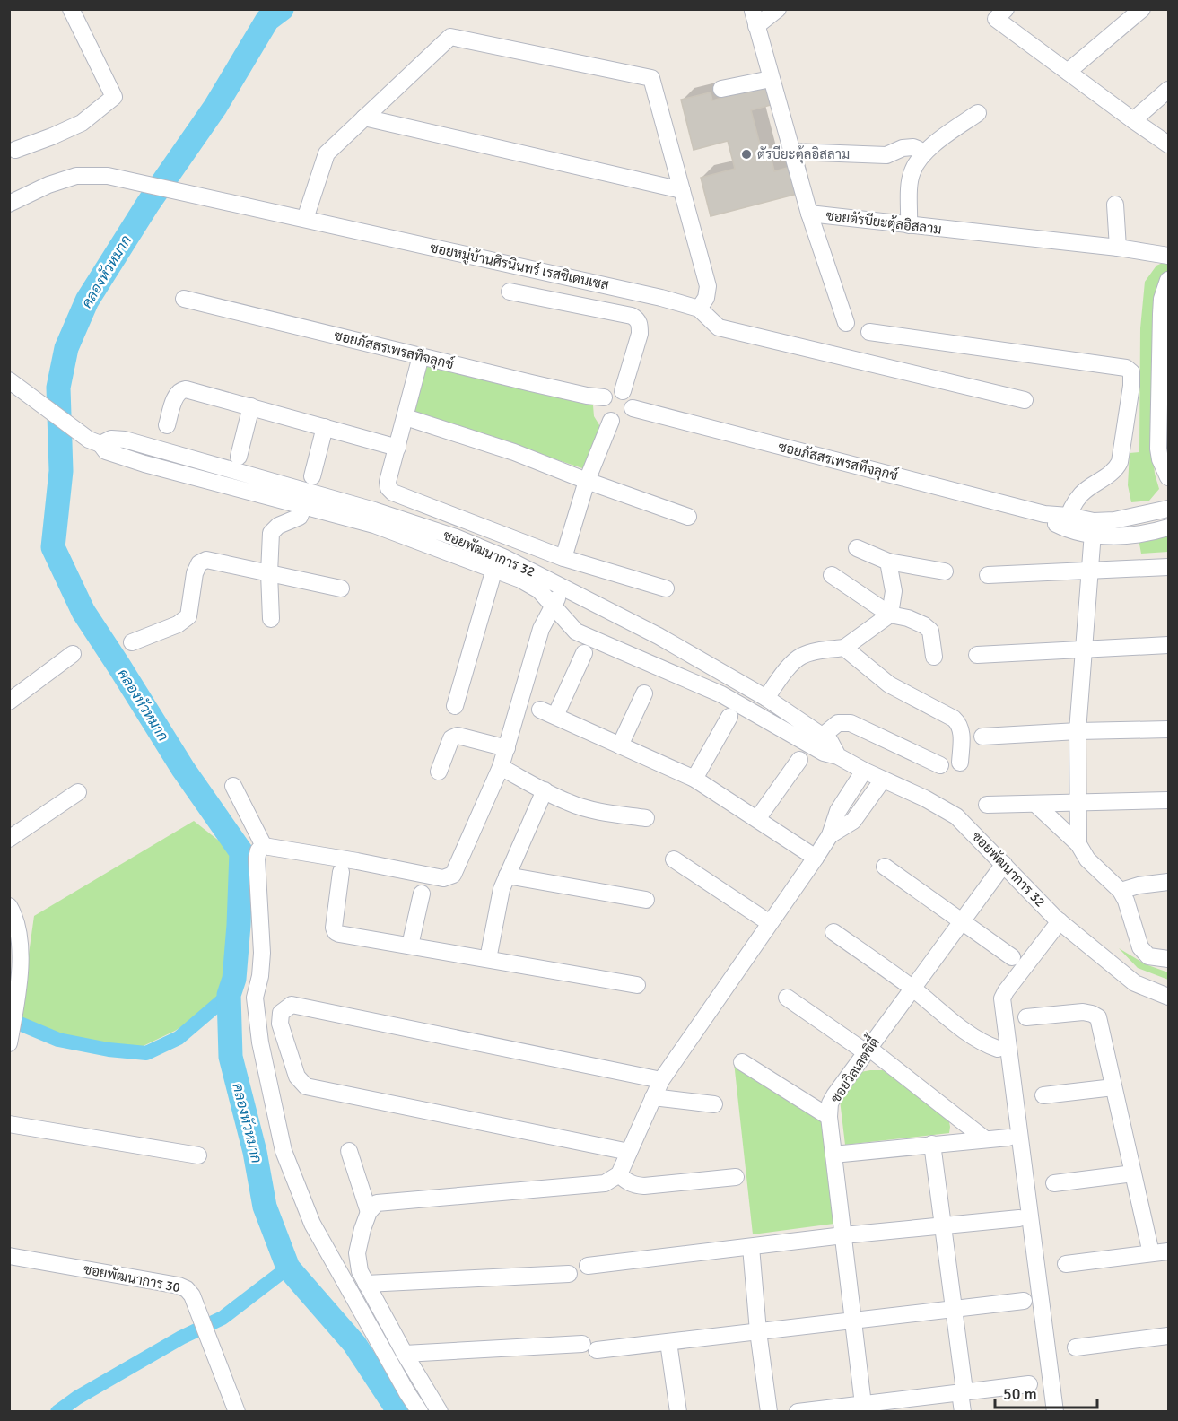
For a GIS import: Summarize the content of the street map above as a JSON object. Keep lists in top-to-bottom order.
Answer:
{
  "streets": {
    "street": [
      "ซอยตัรบียะตุ้ลอิสลาม",
      "ซอยหมู่บ้านศิรนินทร์ เรสซิเดนเซส",
      "ซอยภัสสรเพรสทีจลุกซ์",
      "ซอยพัฒนาการ 32",
      "ซอยวิลเลตซิตี้",
      "ซอยพัฒนาการ 30"
    ]
  },
  "crossings": [
    ["ซอยพัฒนาการ 32", "ซอยวิลเลตซิตี้"]
  ],
  "water": ["คลองหัวหมาก"],
  "places": ["ตัรบียะตุ้ลอิสลาม"],
  "scale_bar": "50 m"
}
